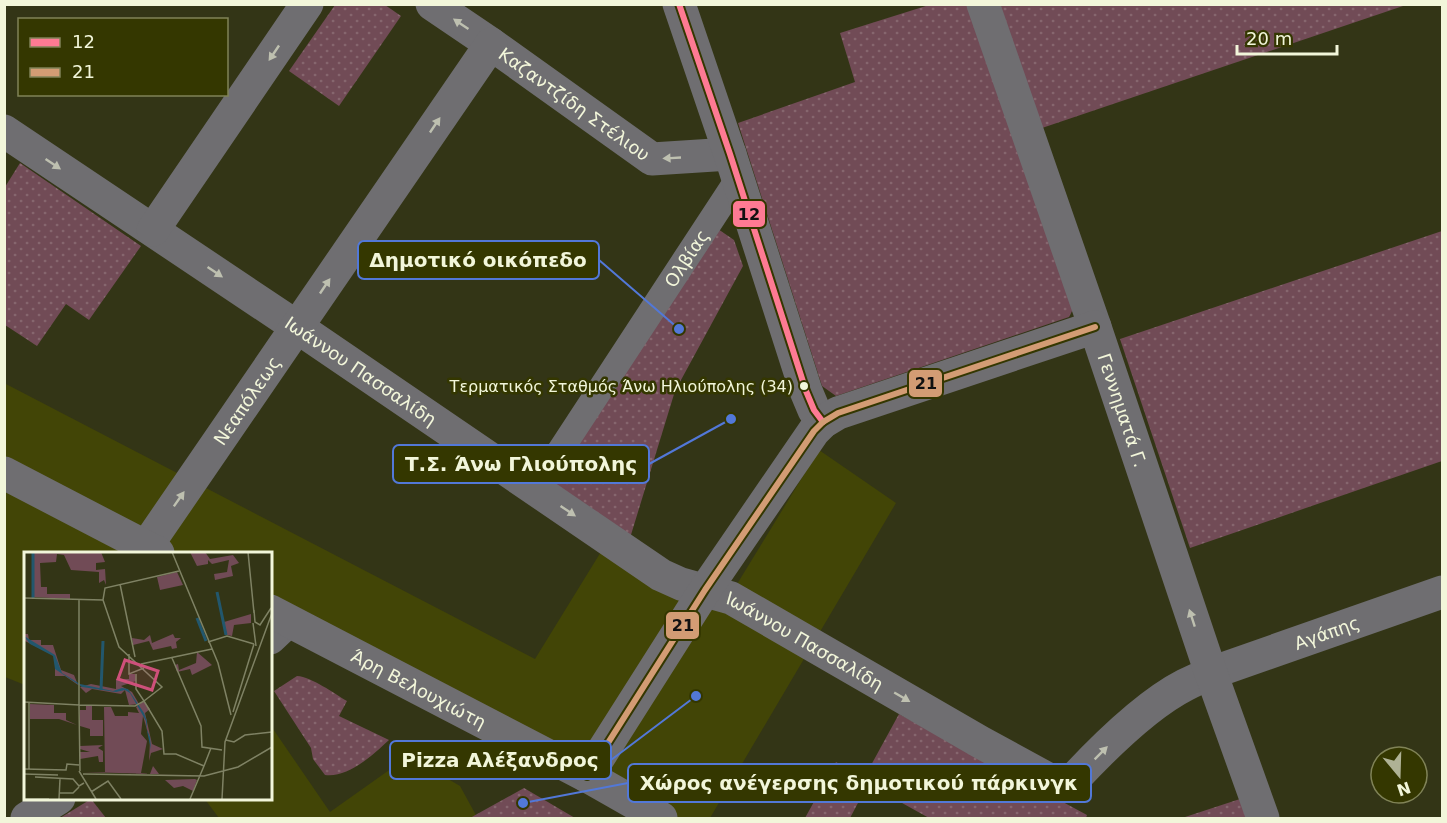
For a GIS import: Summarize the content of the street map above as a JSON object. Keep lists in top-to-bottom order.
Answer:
{
  "streets": {
    "street": [
      "Καζαντζίδη Στέλιου",
      "Ολβίας",
      "Ιωάννου Πασσαλίδη",
      "Νεαπόλεως",
      "Γεννηματά Γ.",
      "Αγάπης",
      "Άρη Βελουχιώτη"
    ]
  },
  "crossings": [
    ["Καζαντζίδη Στέλιου", "Ολβίας"],
    ["Καζαντζίδη Στέλιου", "Νεαπόλεως"],
    ["Ολβίας", "Ιωάννου Πασσαλίδη"],
    ["Ιωάννου Πασσαλίδη", "Νεαπόλεως"],
    ["Ιωάννου Πασσαλίδη", "Γεννηματά Γ."],
    ["Ιωάννου Πασσαλίδη", "Αγάπης"],
    ["Γεννηματά Γ.", "Αγάπης"]
  ],
  "one_way": ["Καζαντζίδη Στέλιου", "Ιωάννου Πασσαλίδη", "Γεννηματά Γ."],
  "places": [
    "Δημοτικό οικόπεδο",
    "Τερματικός Σταθμός Άνω Ηλιούπολης (34)",
    "Τ.Σ. Άνω Γλιούπολης",
    "Pizza Αλέξανδρος",
    "Χώρος ανέγερσης δημοτικού πάρκινγκ"
  ],
  "lines": ["transit line 12", "transit line 21"],
  "legend": ["12", "21"],
  "scale_bar": "20 m",
  "north": "bottom"
}
